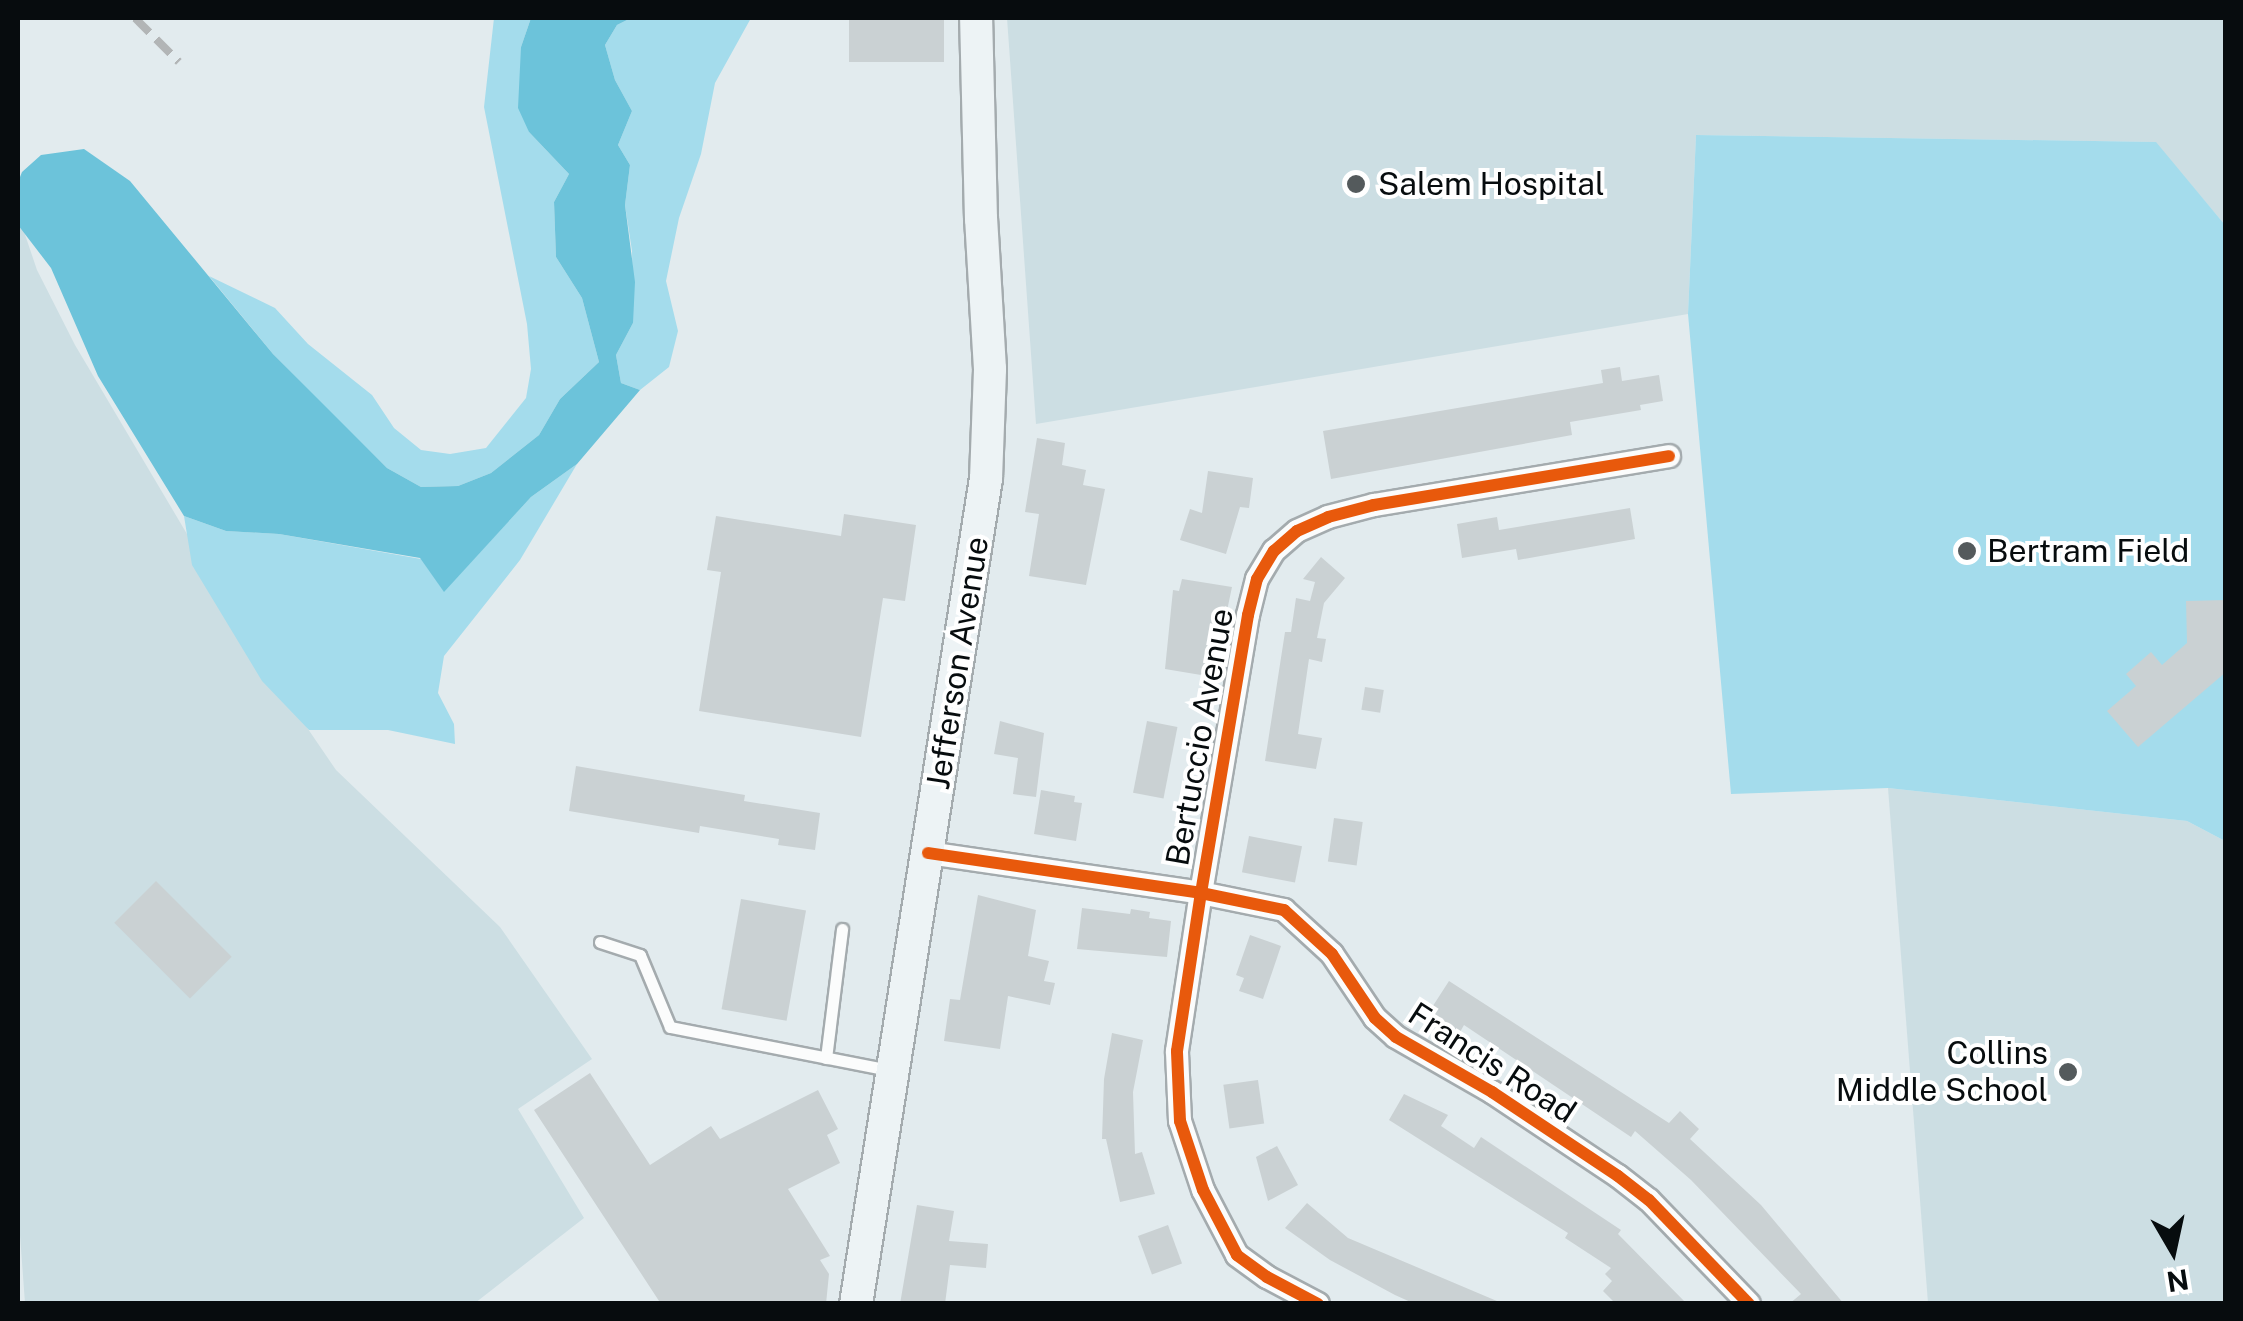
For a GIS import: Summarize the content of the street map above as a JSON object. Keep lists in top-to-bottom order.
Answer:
{
  "streets": {
    "main road": ["Jefferson Avenue"],
    "street": ["Bertuccio Avenue", "Francis Road"]
  },
  "crossings": [
    ["Jefferson Avenue", "Bertuccio Avenue"],
    ["Bertuccio Avenue", "Francis Road"]
  ],
  "places": ["Salem Hospital", "Bertram Field", "Collins Middle School"],
  "north": "bottom"
}
